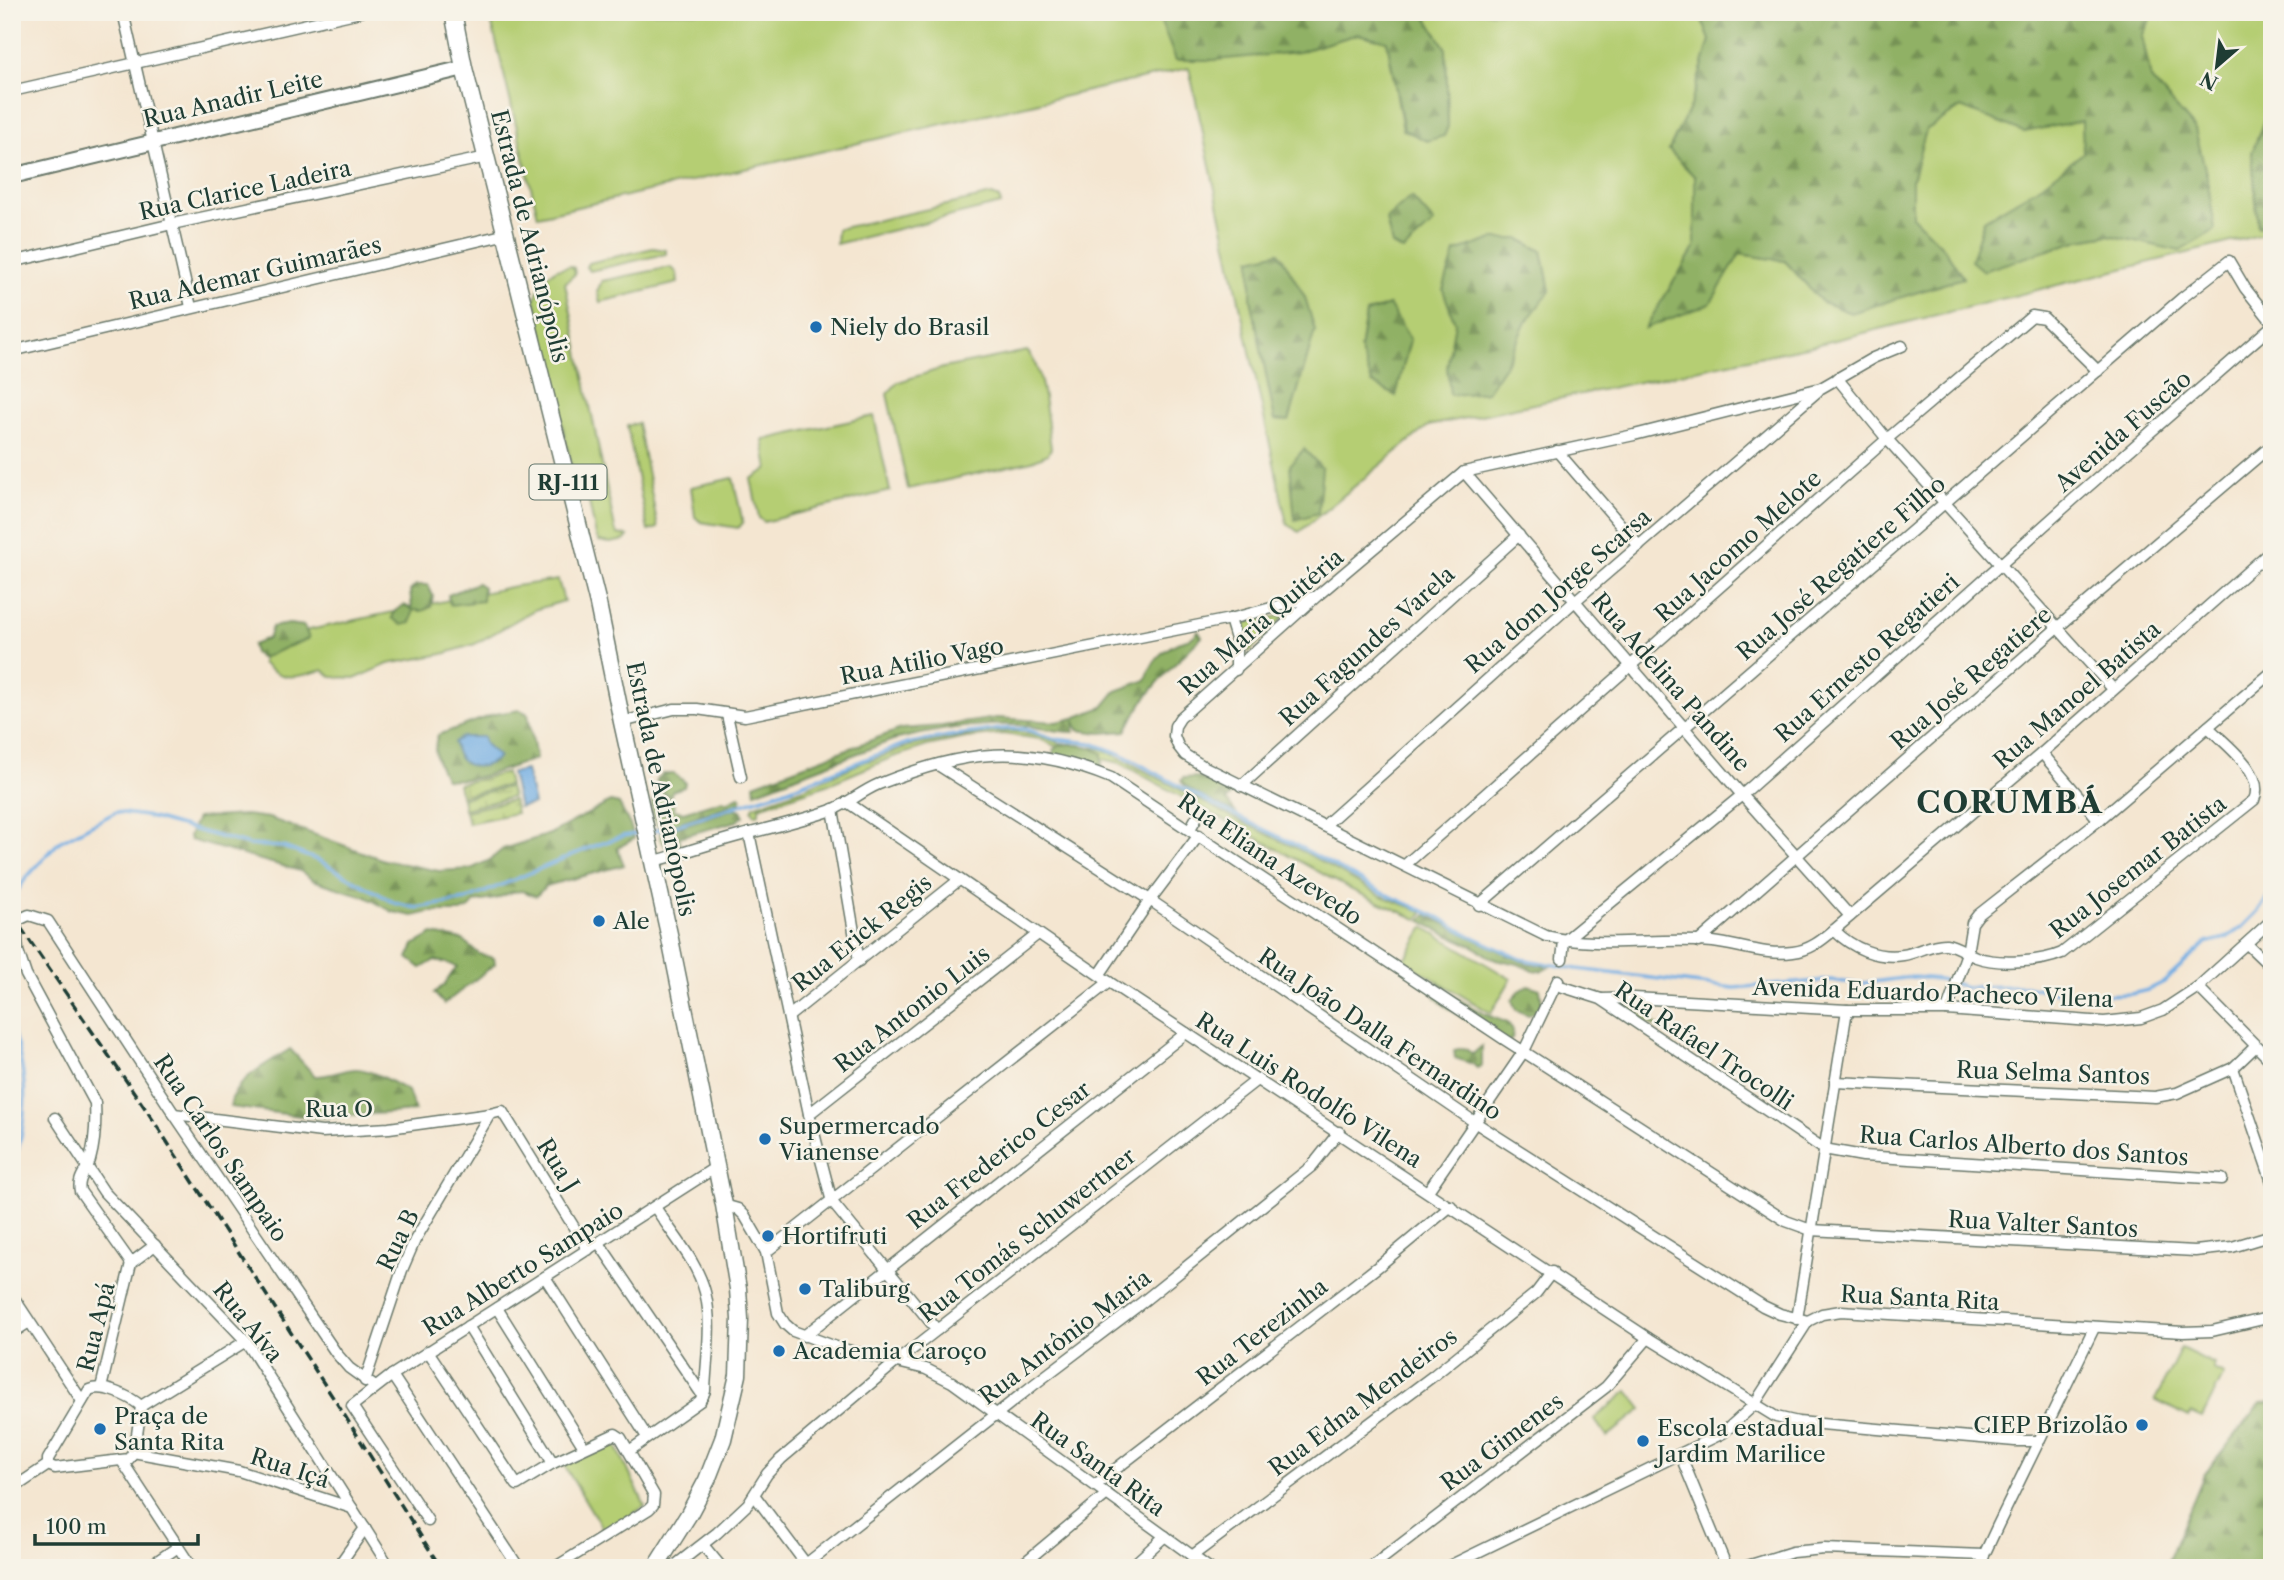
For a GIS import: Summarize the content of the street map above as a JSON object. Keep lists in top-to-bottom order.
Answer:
{
  "streets": {
    "main road": ["Rua Anadir Leite", "Estrada de Adrianópolis", "RJ-111"],
    "street": [
      "Rua Clarice Ladeira",
      "Rua Ademar Guimarães",
      "Avenida Fuscão",
      "Rua Jacomo Melote",
      "Rua José Regatiere Filho",
      "Rua dom Jorge Scarsa",
      "Rua Maria Quitéria",
      "Rua Fagundes Varela",
      "Rua Ernesto Regatieri",
      "Rua Atilio Vago",
      "Rua José Regatiere",
      "Rua Adelina Pandine",
      "Rua Manoel Batista",
      "Rua Eliana Azevedo",
      "Rua Josemar Batista",
      "Rua Erick Regis",
      "Avenida Eduardo Pacheco Vilena",
      "Rua Antonio Luis",
      "Rua João Dalla Fernardino",
      "Rua Rafael Trocolli",
      "Rua Selma Santos",
      "Rua Luis Rodolfo Vilena",
      "Rua O",
      "Rua Carlos Alberto dos Santos",
      "Rua Carlos Sampaio",
      "Rua Frederico Cesar",
      "Rua J",
      "Rua Valter Santos",
      "Rua Tomás Schuwertner",
      "Rua B",
      "Rua Alberto Sampaio",
      "Rua Santa Rita",
      "Rua Aíva",
      "Rua Apá",
      "Rua Terezinha",
      "Rua Antônio Maria",
      "Rua Edna Mendeiros",
      "Rua Gimenes",
      "Rua Içá"
    ]
  },
  "crossings": [
    ["Rua Anadir Leite", "Estrada de Adrianópolis"],
    ["Rua Clarice Ladeira", "Estrada de Adrianópolis"],
    ["Estrada de Adrianópolis", "Rua Ademar Guimarães"],
    ["Estrada de Adrianópolis", "Rua Atilio Vago"],
    ["Estrada de Adrianópolis", "Rua Eliana Azevedo"],
    ["Estrada de Adrianópolis", "Rua Alberto Sampaio"],
    ["Estrada de Adrianópolis", "Rua Santa Rita"],
    ["Avenida Fuscão", "Rua José Regatiere Filho"],
    ["Avenida Fuscão", "Rua Ernesto Regatieri"],
    ["Rua Jacomo Melote", "Rua José Regatiere Filho"],
    ["Rua Jacomo Melote", "Rua Maria Quitéria"],
    ["Rua Jacomo Melote", "Rua Adelina Pandine"],
    ["Rua José Regatiere Filho", "Rua Maria Quitéria"],
    ["Rua José Regatiere Filho", "Rua Adelina Pandine"],
    ["Rua dom Jorge Scarsa", "Rua Maria Quitéria"],
    ["Rua dom Jorge Scarsa", "Rua Adelina Pandine"],
    ["Rua Maria Quitéria", "Rua Fagundes Varela"],
    ["Rua Maria Quitéria", "Rua Ernesto Regatieri"],
    ["Rua Maria Quitéria", "Rua Atilio Vago"],
    ["Rua Maria Quitéria", "Rua José Regatiere"],
    ["Rua Maria Quitéria", "Rua Adelina Pandine"],
    ["Rua Maria Quitéria", "Rua Manoel Batista"],
    ["Rua Fagundes Varela", "Rua Adelina Pandine"],
    ["Rua Ernesto Regatieri", "Rua Adelina Pandine"],
    ["Rua José Regatiere", "Rua Adelina Pandine"],
    ["Rua Adelina Pandine", "Rua Manoel Batista"],
    ["Rua Manoel Batista", "Rua Josemar Batista"],
    ["Rua Eliana Azevedo", "Rua João Dalla Fernardino"],
    ["Rua Eliana Azevedo", "Rua Rafael Trocolli"],
    ["Rua Eliana Azevedo", "Rua Luis Rodolfo Vilena"],
    ["Rua Eliana Azevedo", "Rua Valter Santos"],
    ["Rua Erick Regis", "Rua Luis Rodolfo Vilena"],
    ["Avenida Eduardo Pacheco Vilena", "Rua Rafael Trocolli"],
    ["Rua Antonio Luis", "Rua Luis Rodolfo Vilena"],
    ["Rua João Dalla Fernardino", "Rua Santa Rita"],
    ["Rua Rafael Trocolli", "Rua Carlos Alberto dos Santos"],
    ["Rua Luis Rodolfo Vilena", "Rua Frederico Cesar"],
    ["Rua Luis Rodolfo Vilena", "Rua Tomás Schuwertner"],
    ["Rua Luis Rodolfo Vilena", "Rua Santa Rita"],
    ["Rua Luis Rodolfo Vilena", "Rua Terezinha"],
    ["Rua Luis Rodolfo Vilena", "Rua Antônio Maria"],
    ["Rua Luis Rodolfo Vilena", "Rua Edna Mendeiros"],
    ["Rua Luis Rodolfo Vilena", "Rua Gimenes"],
    ["Rua O", "Rua Carlos Sampaio"],
    ["Rua O", "Rua J"],
    ["Rua O", "Rua B"],
    ["Rua Carlos Sampaio", "Rua B"],
    ["Rua Carlos Sampaio", "Rua Alberto Sampaio"],
    ["Rua Carlos Sampaio", "Rua Aíva"],
    ["Rua Frederico Cesar", "Rua Santa Rita"],
    ["Rua J", "Rua B"],
    ["Rua J", "Rua Alberto Sampaio"],
    ["Rua Tomás Schuwertner", "Rua Santa Rita"],
    ["Rua B", "Rua Alberto Sampaio"],
    ["Rua Santa Rita", "Rua Terezinha"],
    ["Rua Santa Rita", "Rua Antônio Maria"],
    ["Rua Santa Rita", "Rua Edna Mendeiros"],
    ["Rua Aíva", "Rua Apá"],
    ["Rua Aíva", "Rua Içá"]
  ],
  "districts": ["CORUMBÁ"],
  "places": [
    "Niely do Brasil",
    "Ale",
    "Supermercado Vianense",
    "Hortifruti",
    "Taliburg",
    "Academia Caroço",
    "CIEP Brizolão",
    "Praça de Santa Rita",
    "Escola estadual Jardim Marilice"
  ],
  "scale_bar": "100 m",
  "north": "bottom left"
}
